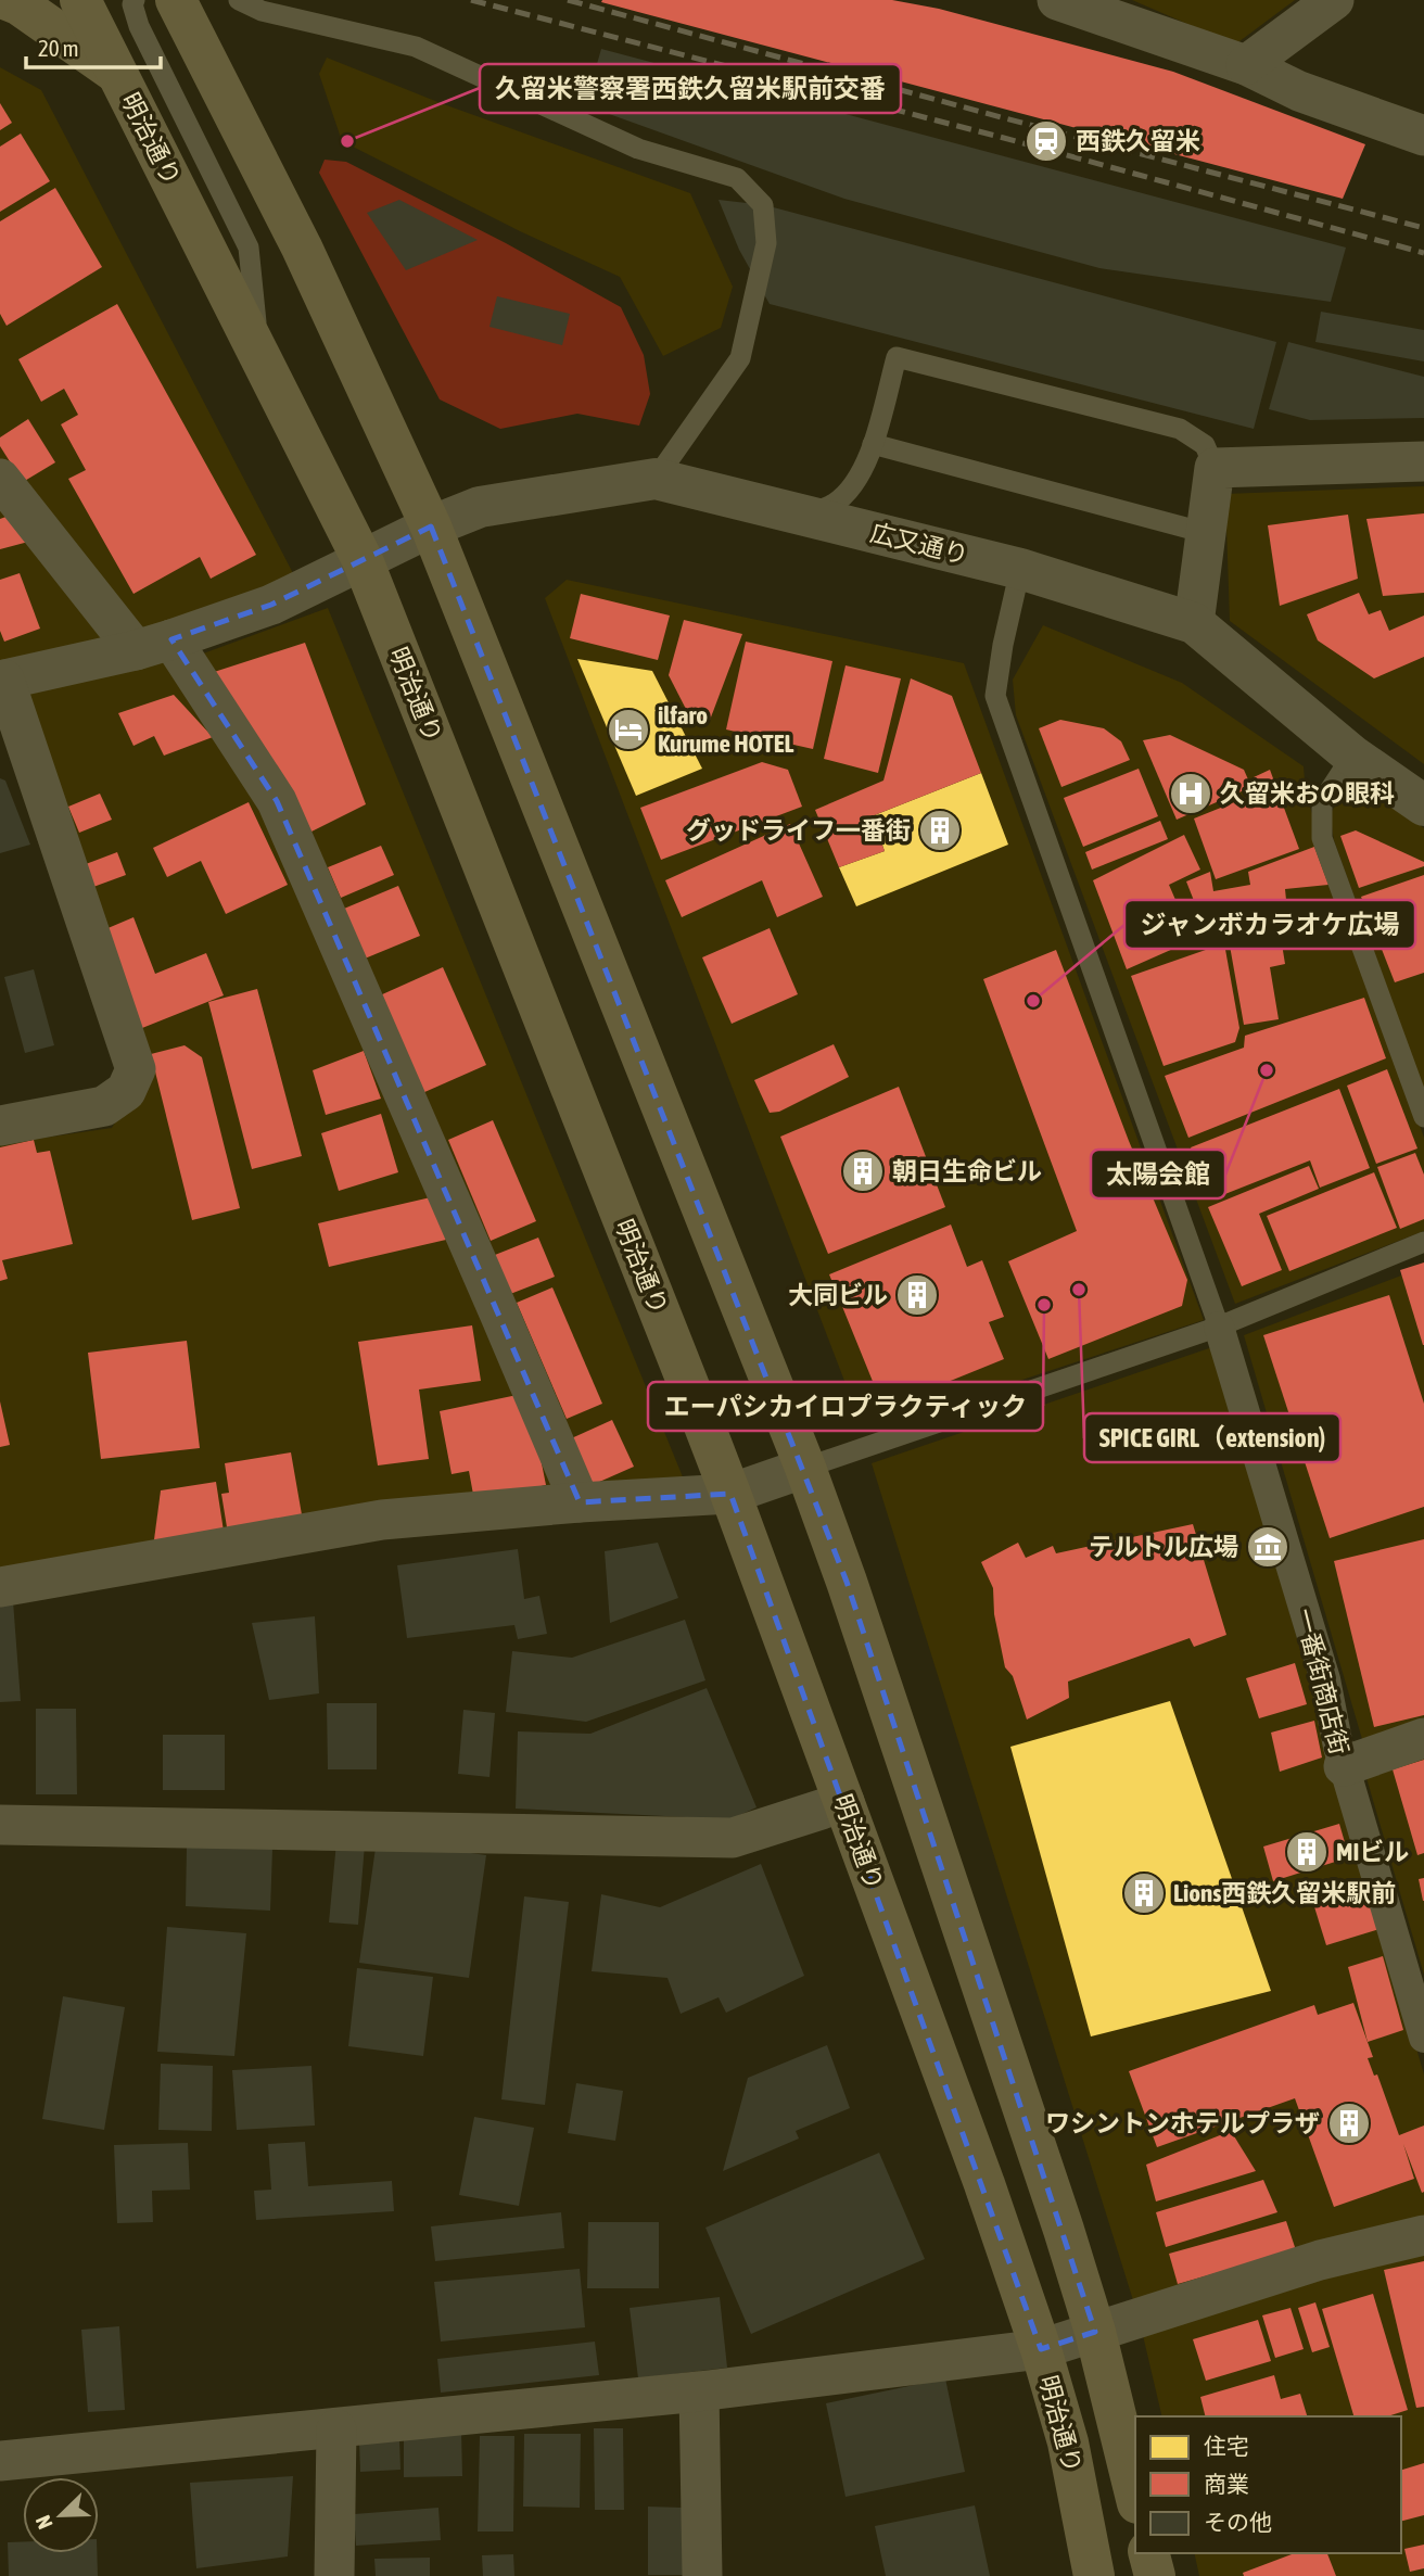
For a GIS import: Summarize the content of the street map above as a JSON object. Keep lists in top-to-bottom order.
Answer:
{
  "streets": {
    "highway": ["明治通り"],
    "street": ["広又通り", "一番街商店街"]
  },
  "crossings": [
    ["明治通り", "広又通り"]
  ],
  "places": {
    "other": [
      "久留米警察署西鉄久留米駅前交番",
      "ジャンボカラオケ広場",
      "太陽会館",
      "SPICE GIRL（extension)",
      "エーパシカイロプラクティック"
    ],
    "station": ["西鉄久留米"],
    "hotel": ["ilfaro Kurume HOTEL"],
    "hospital": ["久留米おの眼科"],
    "building": [
      "グッドライフ一番街",
      "朝日生命ビル",
      "大同ビル",
      "MIビル",
      "Lions西鉄久留米駅前",
      "ワシントンホテルプラザ"
    ],
    "museum": ["テルトル広場"]
  },
  "legend": ["住宅", "商業", "その他"],
  "scale_bar": "20 m",
  "north": "bottom left"
}
